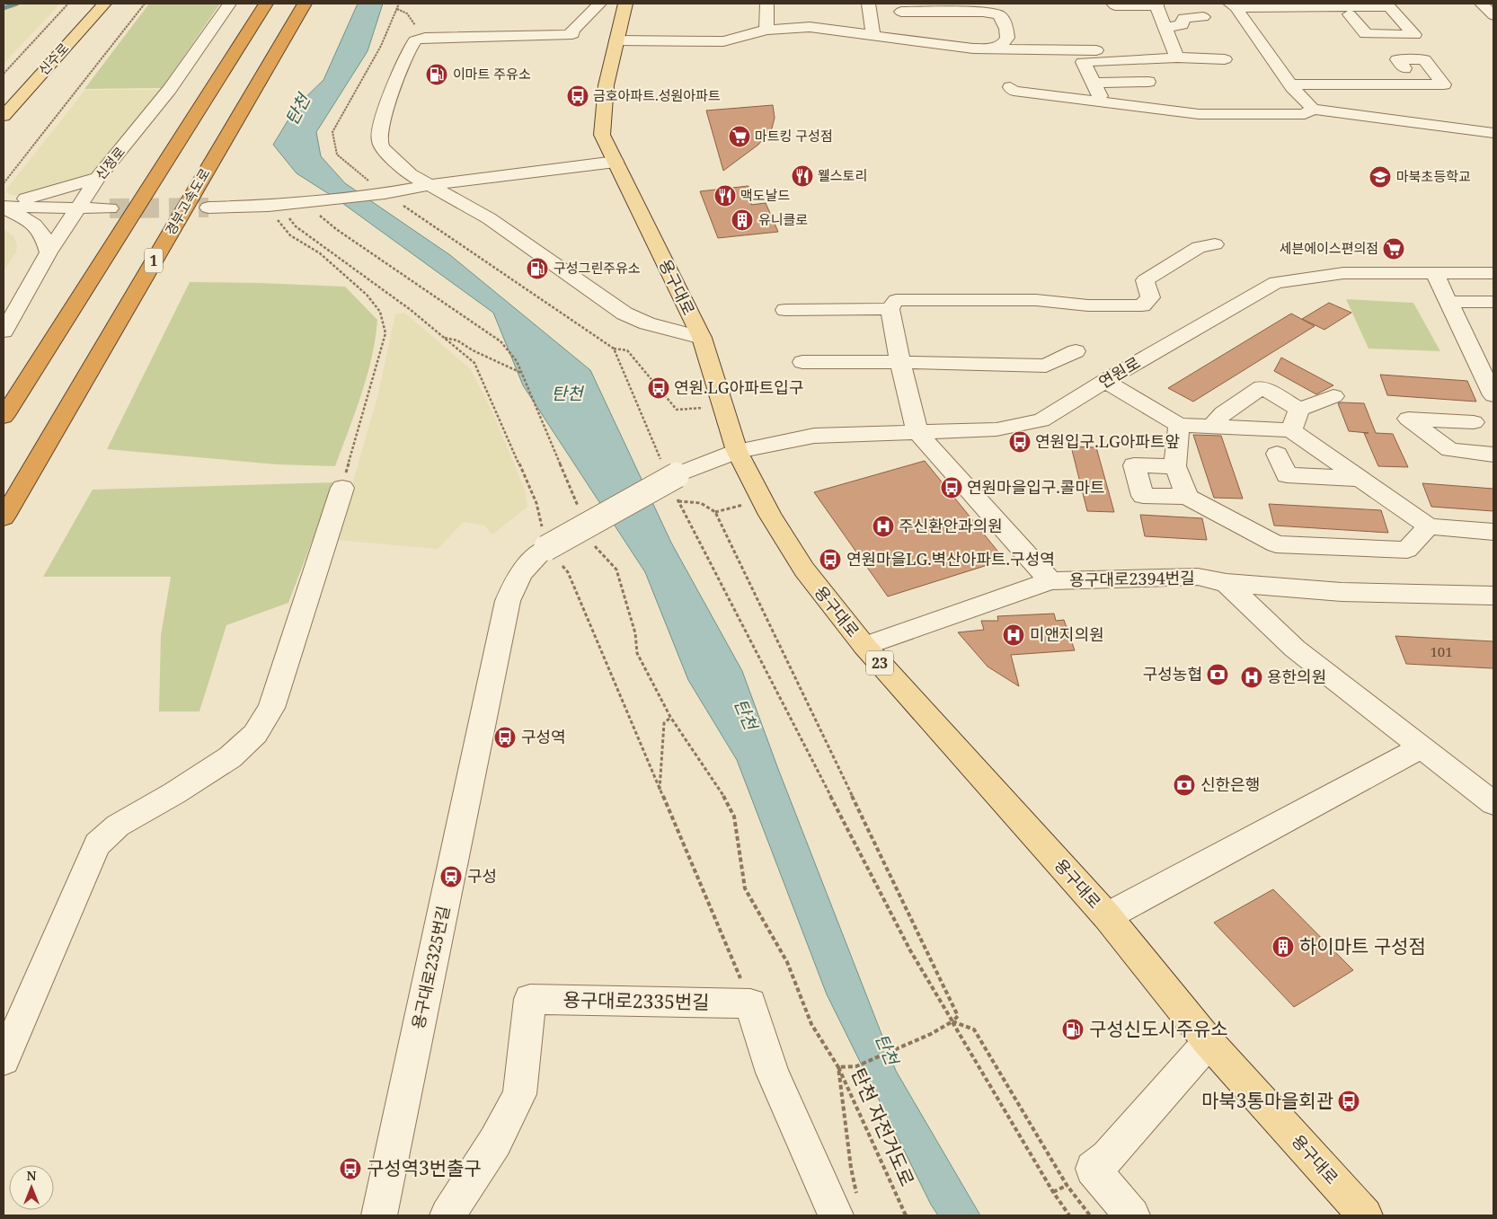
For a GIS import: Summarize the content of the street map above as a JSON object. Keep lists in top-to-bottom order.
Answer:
{
  "streets": {
    "highway": ["경부고속도로", "1"],
    "main road": ["신수로", "용구대로", "23"],
    "street": [
      "신정로",
      "연원로",
      "용구대로2394번길",
      "용구대로2325번길",
      "용구대로2335번길"
    ],
    "path": ["탄천 자전거도로"]
  },
  "crossings": [
    ["용구대로", "연원로"],
    ["용구대로", "용구대로2394번길"],
    ["용구대로", "용구대로2325번길"],
    ["연원로", "용구대로2325번길"]
  ],
  "water": ["탄천"],
  "places": {
    "fuel station": ["이마트 주유소", "구성그린주유소", "구성신도시주유소"],
    "bus stop": [
      "금호아파트.성원아파트",
      "연원.LG아파트입구",
      "연원입구.LG아파트앞",
      "연원마을입구.콜마트",
      "연원마을LG.벽산아파트.구성역",
      "구성역",
      "마북3통마을회관",
      "구성역3번출구"
    ],
    "supermarket": ["마트킹 구성점", "세븐에이스편의점"],
    "restaurant": ["웰스토리", "맥도날드"],
    "school or university": ["마북초등학교"],
    "building": ["유니클로", "하이마트 구성점"],
    "hospital": ["주신환안과의원", "미앤지의원", "용한의원"],
    "bank": ["구성농협", "신한은행"],
    "station": ["구성"]
  },
  "house_numbers": ["101"],
  "north": "top"
}
